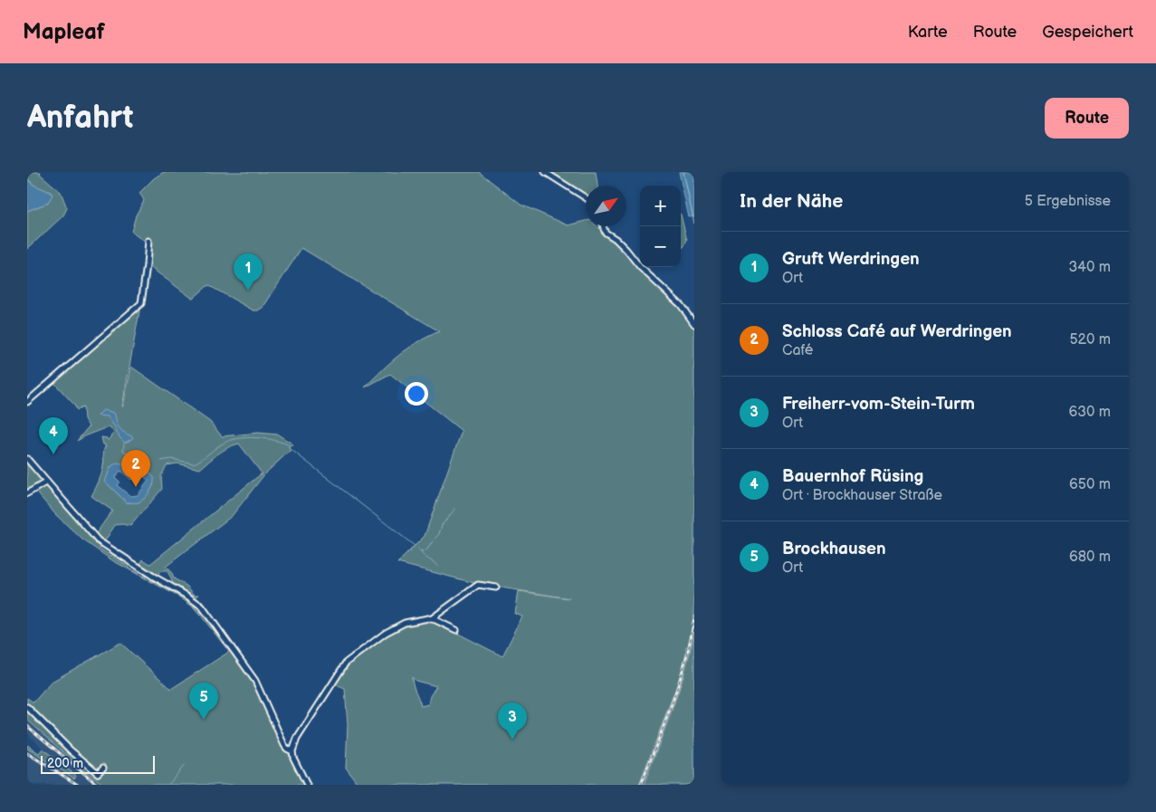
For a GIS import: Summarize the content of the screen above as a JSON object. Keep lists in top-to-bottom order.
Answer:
{
  "scale_bar": "200 m",
  "north": "top right",
  "page": {
    "header": "Mapleaf",
    "nav": ["Karte", "Route", "Gespeichert"],
    "buttons": "Route",
    "title": "Anfahrt",
    "heading": ["In der Nähe", "5 Ergebnisse"],
    "map_buttons": ["+", "−"],
    "list": [
      {
        "mark": "1",
        "name": "Gruft Werdringen",
        "note": "Ort",
        "value": "340 m"
      },
      {
        "mark": "2",
        "name": "Schloss Café auf Werdringen",
        "note": "Café",
        "value": "520 m"
      },
      {
        "mark": "3",
        "name": "Freiherr-vom-Stein-Turm",
        "note": "Ort",
        "value": "630 m"
      },
      {
        "mark": "4",
        "name": "Bauernhof Rüsing",
        "note": "Ort · Brockhauser Straße",
        "value": "650 m"
      },
      {
        "mark": "5",
        "name": "Brockhausen",
        "note": "Ort",
        "value": "680 m"
      }
    ],
    "pins": [
      "1",
      "4",
      "2",
      "5",
      "3"
    ],
    "scale": "200 m"
  }
}
